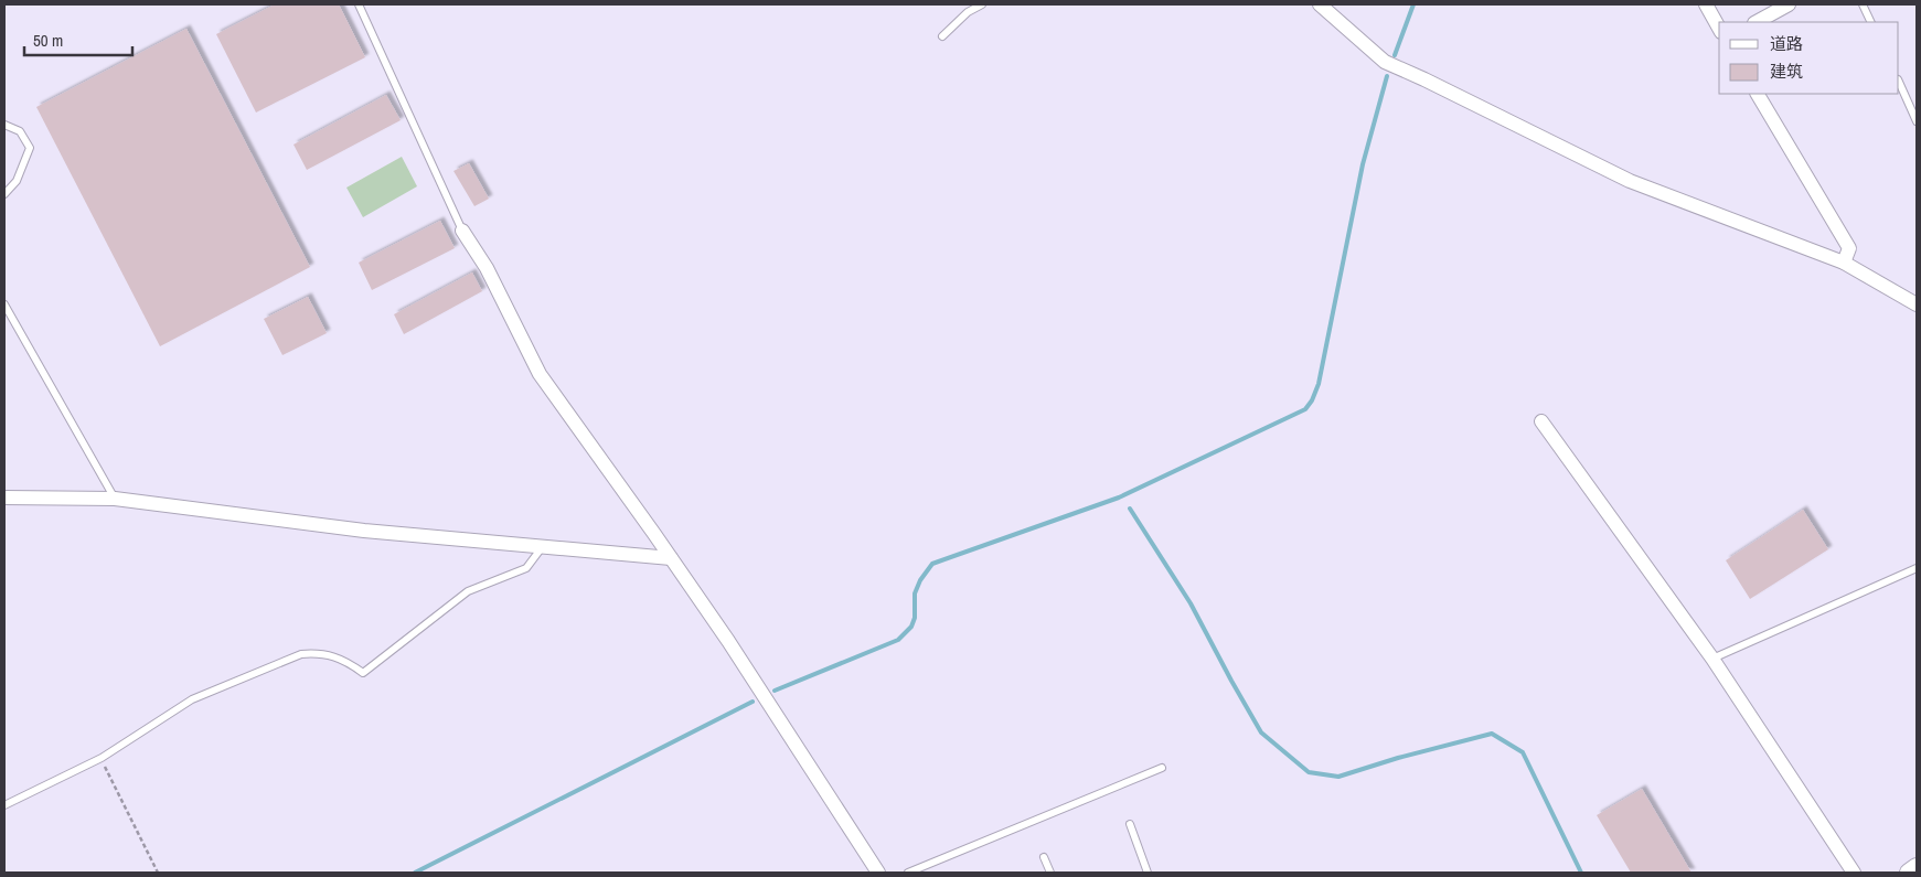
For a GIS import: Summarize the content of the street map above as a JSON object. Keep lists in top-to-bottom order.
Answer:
{
  "legend": ["道路", "建筑"],
  "scale_bar": "50 m"
}
